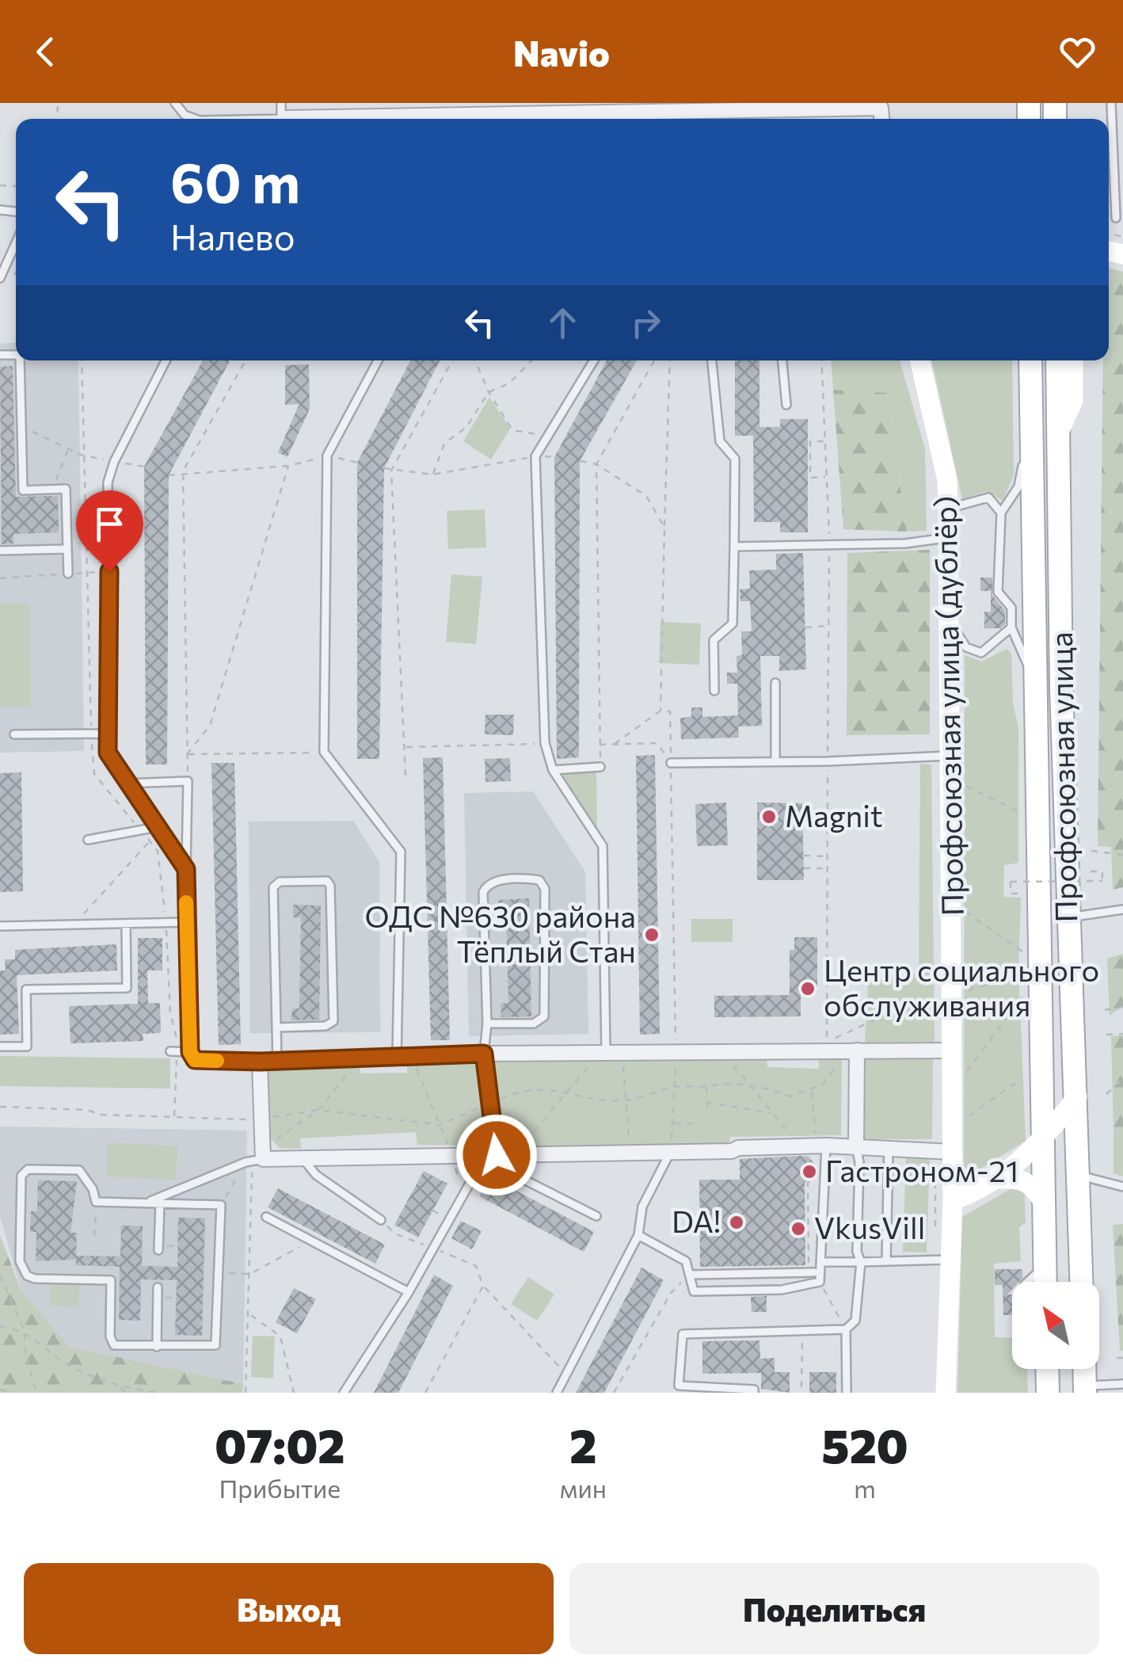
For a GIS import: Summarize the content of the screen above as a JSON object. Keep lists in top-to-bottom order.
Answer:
{
  "streets": {
    "main road": ["Профсоюзная улица"],
    "street": ["Профсоюзная улица (дублёр)"]
  },
  "places": [
    "Magnit",
    "ОДС №630 района Тёплый Стан",
    "Центр социального обслуживания",
    "Гастроном-21",
    "DA!",
    "VkusVill"
  ],
  "north": "top left",
  "page": {
    "header": "Navio",
    "turn": ["60 m", "Налево"],
    "eta": [
      "07:02",
      "Прибытие",
      "2",
      "мин",
      "520",
      "m"
    ],
    "buttons": ["Выход", "Поделиться"]
  }
}
